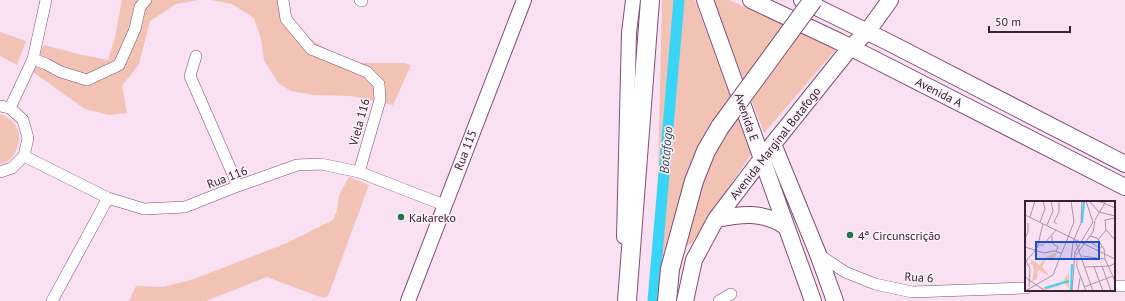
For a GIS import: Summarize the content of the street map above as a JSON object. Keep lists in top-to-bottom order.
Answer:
{
  "streets": {
    "main road": ["Avenida A", "Avenida E", "Avenida Marginal Botafogo"],
    "street": [
      "Viela 116",
      "Rua 115",
      "Rua 116",
      "Rua 6"
    ]
  },
  "crossings": [
    ["Avenida A", "Avenida Marginal Botafogo"],
    ["Avenida E", "Avenida Marginal Botafogo"],
    ["Avenida E", "Rua 6"],
    ["Viela 116", "Rua 116"],
    ["Rua 115", "Rua 116"]
  ],
  "water": ["Botafogo"],
  "places": ["Kakareko", "4ª Circunscrição"],
  "scale_bar": "50 m"
}
